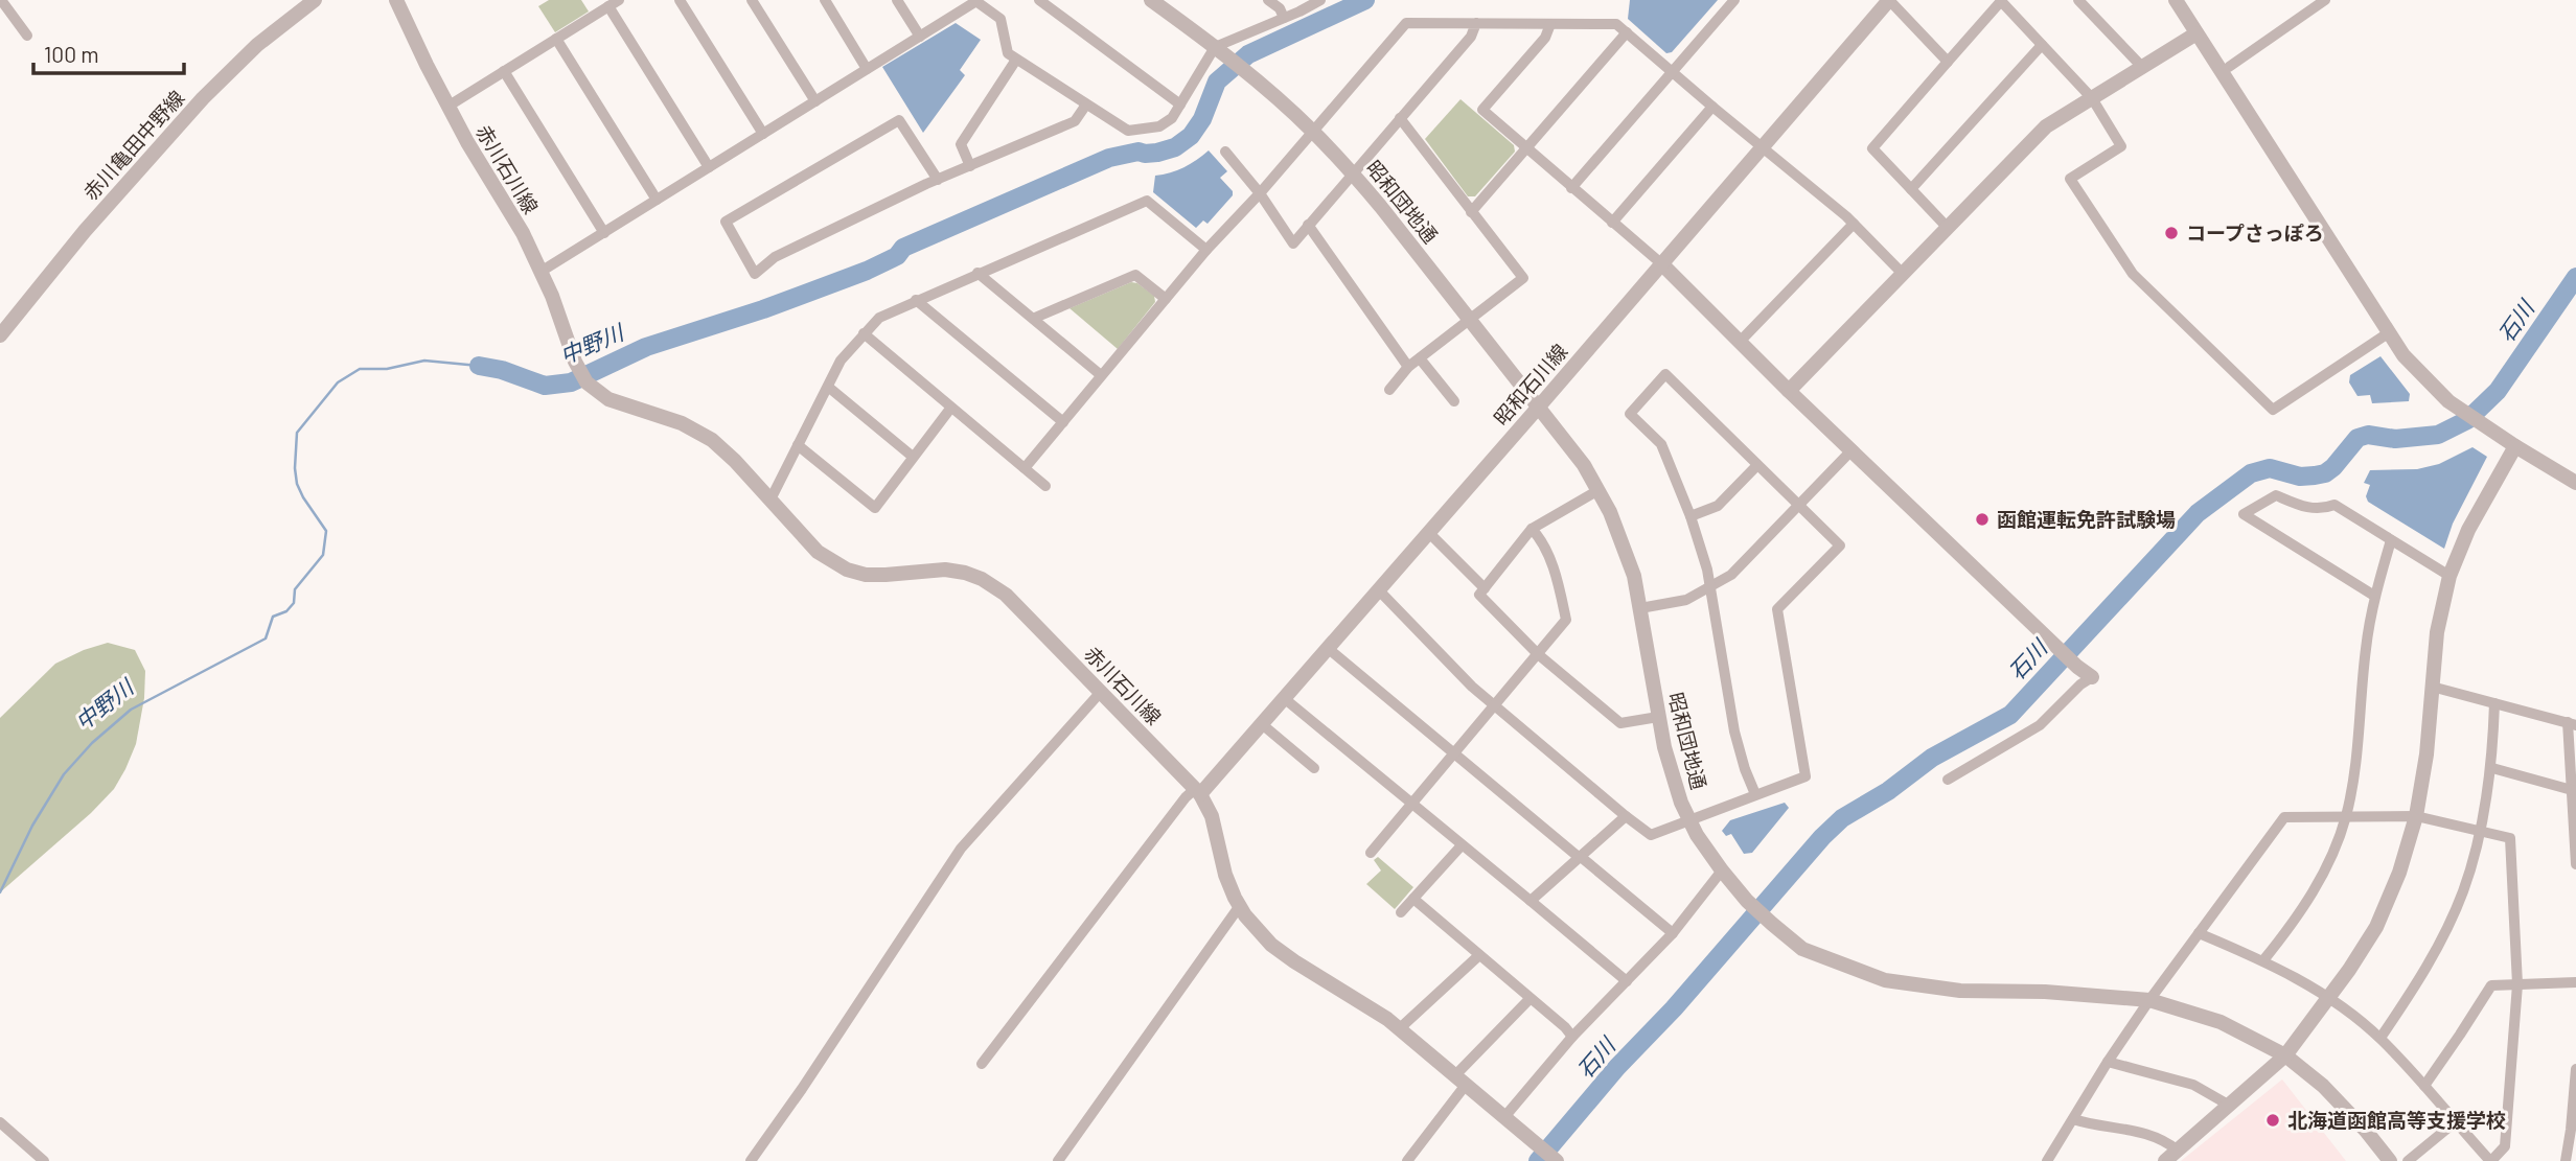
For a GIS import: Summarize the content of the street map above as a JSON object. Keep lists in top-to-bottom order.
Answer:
{
  "streets": {
    "street": [
      "赤川亀田中野線",
      "赤川石川線",
      "昭和団地通",
      "昭和石川線"
    ]
  },
  "crossings": [
    ["赤川石川線", "昭和石川線"],
    ["昭和団地通", "昭和石川線"]
  ],
  "water": ["石川", "中野川"],
  "places": ["コープさっぽろ", "函館運転免許試験場", "北海道函館高等支援学校"],
  "scale_bar": "100 m"
}
